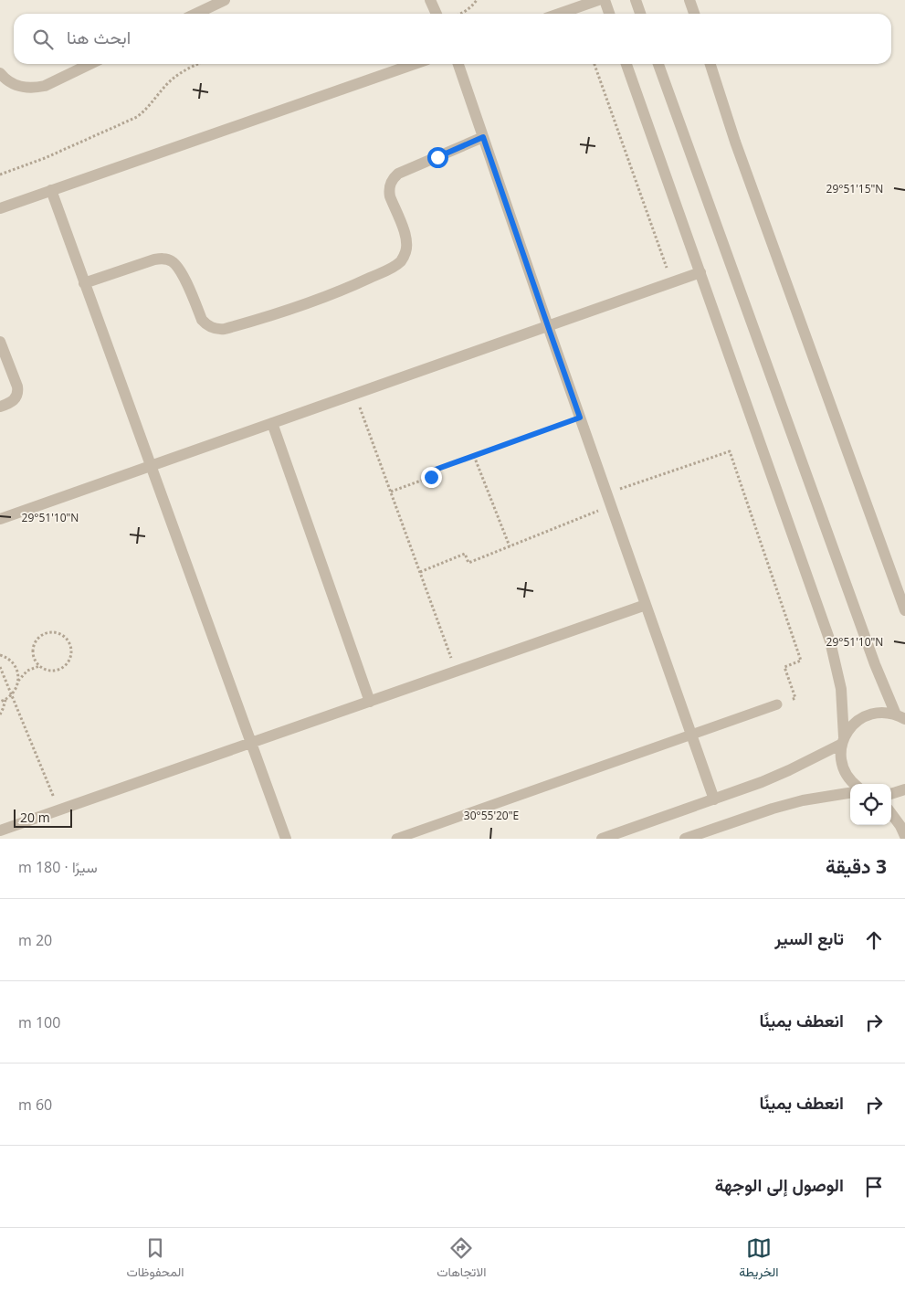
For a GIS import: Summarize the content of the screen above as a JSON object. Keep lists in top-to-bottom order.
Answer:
{
  "scale_bar": "20 m",
  "page": {
    "search": "ابحث هنا",
    "scale": "20 m",
    "heading": ["3 دقيقة", "سيرًا · 180 m"],
    "list": [
      ["تابع السير", "20 m"],
      ["انعطف يمينًا", "100 m"],
      ["انعطف يمينًا", "60 m"],
      "الوصول إلى الوجهة"
    ],
    "nav": ["الخريطة", "الاتجاهات", "المحفوظات"]
  },
  "coordinates": ["29°51'15\"N", "29°51'10\"N", "30°55'20\"E"]
}
